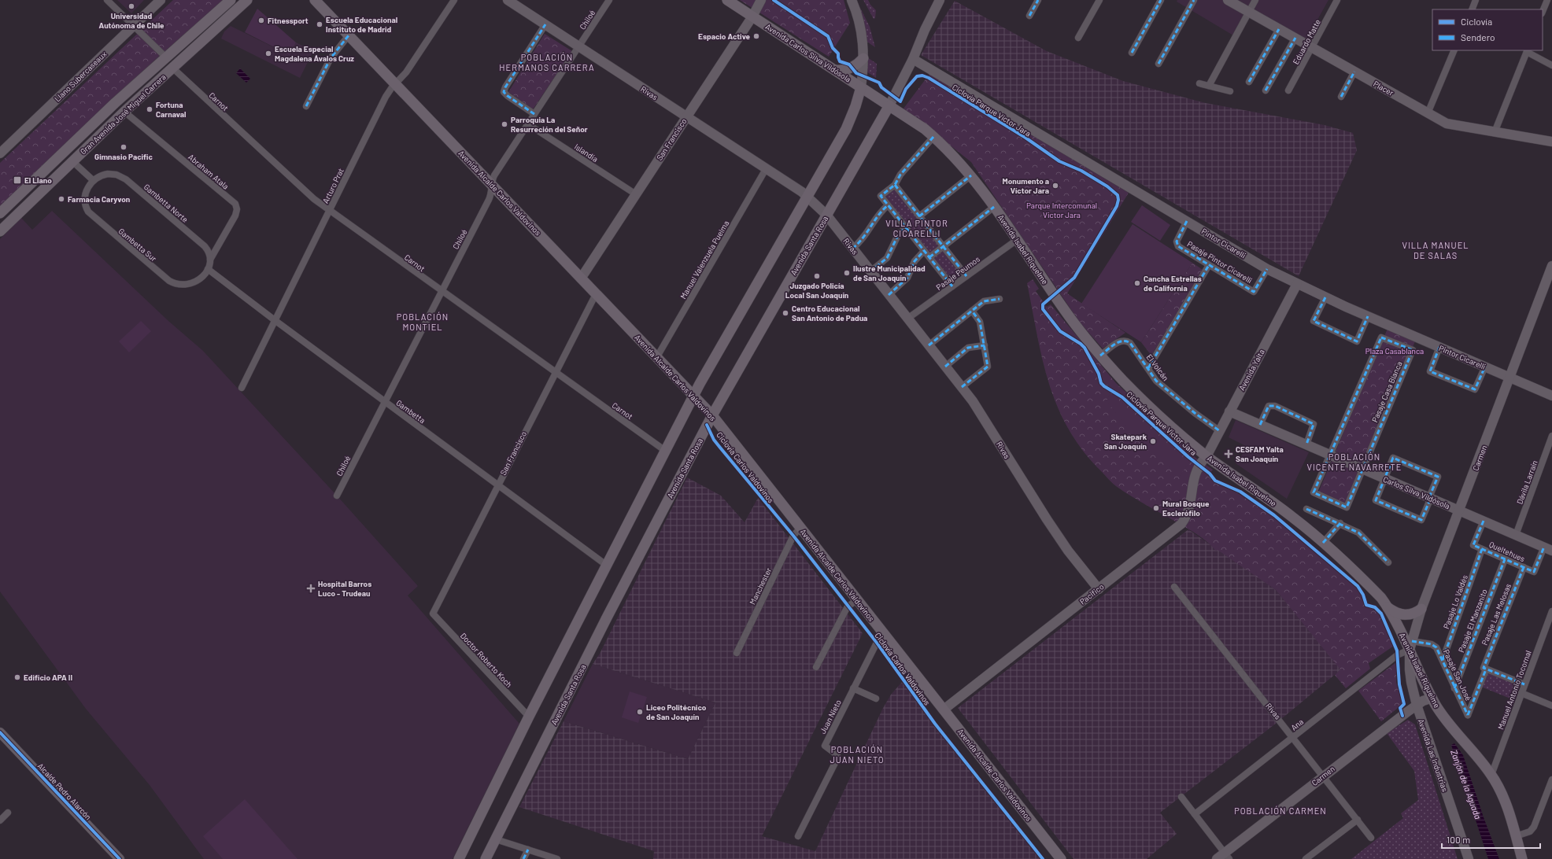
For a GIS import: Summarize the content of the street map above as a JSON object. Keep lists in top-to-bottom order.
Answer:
{
  "streets": {
    "main road": [
      "Avenida Carlos Silva Vildósola",
      "Gran Avenida José Miguel Carrera",
      "Avenida Alcalde Carlos Valdovinos",
      "Avenida Santa Rosa",
      "Avenida Isabel Riquelme"
    ],
    "street": [
      "Chiloé",
      "Eduardo Matte",
      "Llano Subercaseaux",
      "Placer",
      "Rivas",
      "Carnot",
      "San Francisco",
      "Islandia",
      "Abraham Atala",
      "Arturo Prat",
      "Gambetta Norte",
      "Pintor Cicarelli",
      "Gambetta Sur",
      "Manuel Valenzuela Puelma",
      "Pasaje Pintor Cicarelli",
      "Pasaje Peumos",
      "El Volcán",
      "Avenida Yalta",
      "Pasaje Casa Blanca",
      "Gambetta",
      "Carmen",
      "Dávila Larraín",
      "Carlos Silva Vildósola",
      "Queltehues",
      "Manchester",
      "Pacifico",
      "Pasaje Lo Valdés",
      "Pasaje Las Melosas",
      "Pasaje El Manzanito",
      "Doctor Roberto Koch",
      "Pasaje San José",
      "Manuel Antonio Tocornal",
      "Juan Nieto",
      "Ana",
      "Avenida Las Industrias",
      "Alcalde Pedro Alarcón"
    ],
    "cycle path": ["Ciclovía Parque Víctor Jara", "Ciclovía Carlos Valdovinos"]
  },
  "crossings": [
    ["Chiloé", "Rivas"],
    ["Chiloé", "Carnot"],
    ["Chiloé", "Islandia"],
    ["Chiloé", "Avenida Alcalde Carlos Valdovinos"],
    ["Chiloé", "Gambetta"],
    ["Eduardo Matte", "Placer"],
    ["Avenida Carlos Silva Vildósola", "San Francisco"],
    ["Avenida Carlos Silva Vildósola", "Avenida Santa Rosa"],
    ["Avenida Carlos Silva Vildósola", "Avenida Isabel Riquelme"],
    ["Rivas", "San Francisco"],
    ["Rivas", "Avenida Santa Rosa"],
    ["Rivas", "Manuel Valenzuela Puelma"],
    ["Rivas", "Pasaje Peumos"],
    ["Rivas", "Carmen"],
    ["Rivas", "Pacifico"],
    ["Rivas", "Ana"],
    ["Carnot", "Gran Avenida José Miguel Carrera"],
    ["Carnot", "San Francisco"],
    ["Carnot", "Arturo Prat"],
    ["Gran Avenida José Miguel Carrera", "Abraham Atala"],
    ["San Francisco", "Islandia"],
    ["San Francisco", "Avenida Alcalde Carlos Valdovinos"],
    ["San Francisco", "Gambetta"],
    ["San Francisco", "Doctor Roberto Koch"],
    ["Abraham Atala", "Gambetta Norte"],
    ["Arturo Prat", "Avenida Alcalde Carlos Valdovinos"],
    ["Arturo Prat", "Gambetta"],
    ["Avenida Alcalde Carlos Valdovinos", "Avenida Santa Rosa"],
    ["Avenida Alcalde Carlos Valdovinos", "Manuel Valenzuela Puelma"],
    ["Avenida Alcalde Carlos Valdovinos", "Manchester"],
    ["Avenida Alcalde Carlos Valdovinos", "Pacifico"],
    ["Avenida Alcalde Carlos Valdovinos", "Juan Nieto"],
    ["Gambetta Norte", "Gambetta Sur"],
    ["Pintor Cicarelli", "Avenida Santa Rosa"],
    ["Pintor Cicarelli", "Pasaje Pintor Cicarelli"],
    ["Pintor Cicarelli", "Avenida Yalta"],
    ["Pintor Cicarelli", "Carmen"],
    ["Gambetta Sur", "Gambetta"],
    ["Avenida Santa Rosa", "Avenida Isabel Riquelme"],
    ["Avenida Isabel Riquelme", "Pasaje Peumos"],
    ["Avenida Isabel Riquelme", "El Volcán"],
    ["Avenida Isabel Riquelme", "Avenida Yalta"],
    ["Avenida Isabel Riquelme", "Carmen"],
    ["Avenida Isabel Riquelme", "Pacifico"],
    ["Avenida Isabel Riquelme", "Pasaje San José"],
    ["Avenida Isabel Riquelme", "Manuel Antonio Tocornal"],
    ["Avenida Isabel Riquelme", "Ana"],
    ["Avenida Isabel Riquelme", "Avenida Las Industrias"],
    ["El Volcán", "Avenida Yalta"],
    ["Avenida Yalta", "Carlos Silva Vildósola"],
    ["Avenida Yalta", "Pacifico"],
    ["Pasaje Casa Blanca", "Carlos Silva Vildósola"],
    ["Carmen", "Carlos Silva Vildósola"],
    ["Carmen", "Pasaje San José"],
    ["Carmen", "Ana"],
    ["Carmen", "Avenida Las Industrias"],
    ["Dávila Larraín", "Carlos Silva Vildósola"],
    ["Carlos Silva Vildósola", "Queltehues"],
    ["Queltehues", "Pasaje Lo Valdés"],
    ["Queltehues", "Pasaje Las Melosas"],
    ["Queltehues", "Pasaje El Manzanito"],
    ["Pasaje Lo Valdés", "Pasaje San José"],
    ["Pasaje Las Melosas", "Pasaje San José"],
    ["Pasaje El Manzanito", "Pasaje San José"],
    ["Pasaje San José", "Ana"],
    ["Pasaje San José", "Avenida Las Industrias"],
    ["Ana", "Avenida Las Industrias"]
  ],
  "districts": [
    "POBLACIÓN HERMANOS CARRERA",
    "VILLA PINTOR CICARELLI",
    "VILLA MANUEL DE SALAS",
    "POBLACIÓN MONTIEL",
    "POBLACIÓN VICENTE NAVARRETE",
    "POBLACIÓN JUAN NIETO",
    "POBLACIÓN CARMEN"
  ],
  "water": ["Zanjón de la Aguada"],
  "parks": ["Parque Intercomunal Victor Jara", "Plaza Casablanca"],
  "places": {
    "other": [
      "Universidad Autónoma de Chile",
      "Fitnessport",
      "Escuela Educacional Instituto de Madrid",
      "Espacio Active",
      "Escuela Especial Magdalena Ávalos Cruz",
      "Fortuna Carnaval",
      "Parroquia La Resurreción del Señor",
      "Gimnasio Pacific",
      "Monumento a Víctor Jara",
      "Farmacia Caryvon",
      "Ilustre Municipalidad de San Joaquín",
      "Juzgado Policía Local San Joaquín",
      "Cancha Estrellas de California",
      "Centro Educacional San Antonio de Padua",
      "Skatepark San Joaquín",
      "Mural Bosque Esclerófilo",
      "Edificio APA II",
      "Liceo Politécnico de San Joaquín"
    ],
    "transit": ["El Llano"],
    "health": ["CESFAM Yalta San Joaquín", "Hospital Barros Luco - Trudeau"]
  },
  "legend": ["Ciclovía", "Sendero"],
  "scale_bar": "100 m"
}
